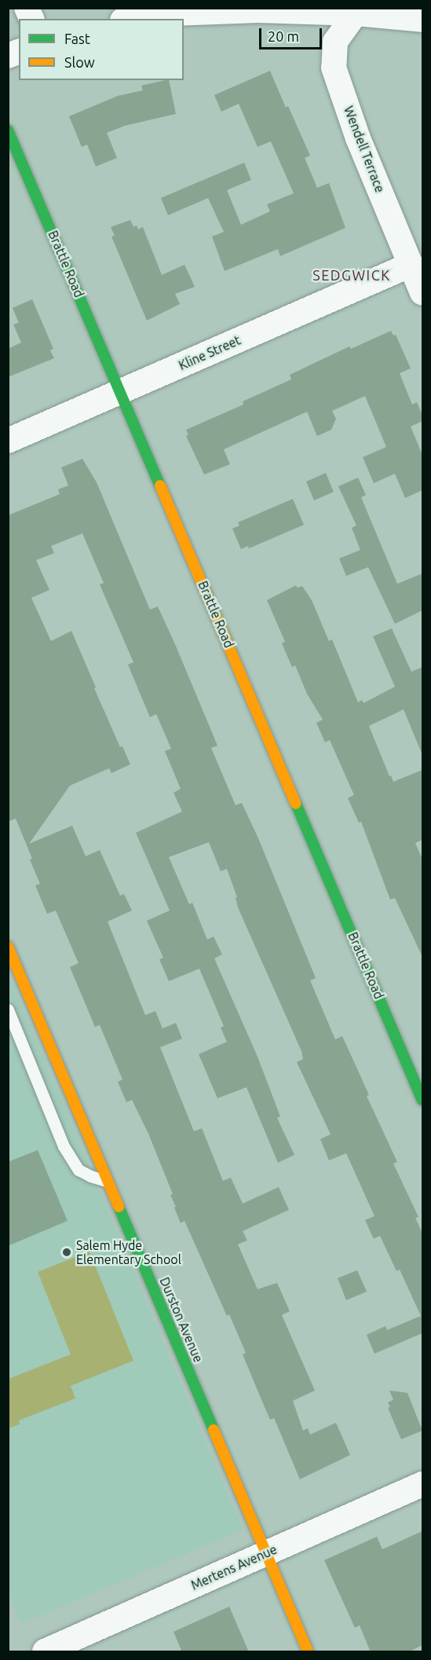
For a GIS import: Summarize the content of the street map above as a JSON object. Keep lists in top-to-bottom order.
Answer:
{
  "streets": {
    "street": [
      "Wendell Terrace",
      "Brattle Road",
      "Kline Street",
      "Durston Avenue",
      "Mertens Avenue"
    ]
  },
  "crossings": [
    ["Wendell Terrace", "Kline Street"],
    ["Brattle Road", "Kline Street"],
    ["Durston Avenue", "Mertens Avenue"]
  ],
  "districts": ["SEDGWICK"],
  "places": ["Salem Hyde Elementary School"],
  "legend": ["Fast", "Slow"],
  "scale_bar": "20 m"
}
